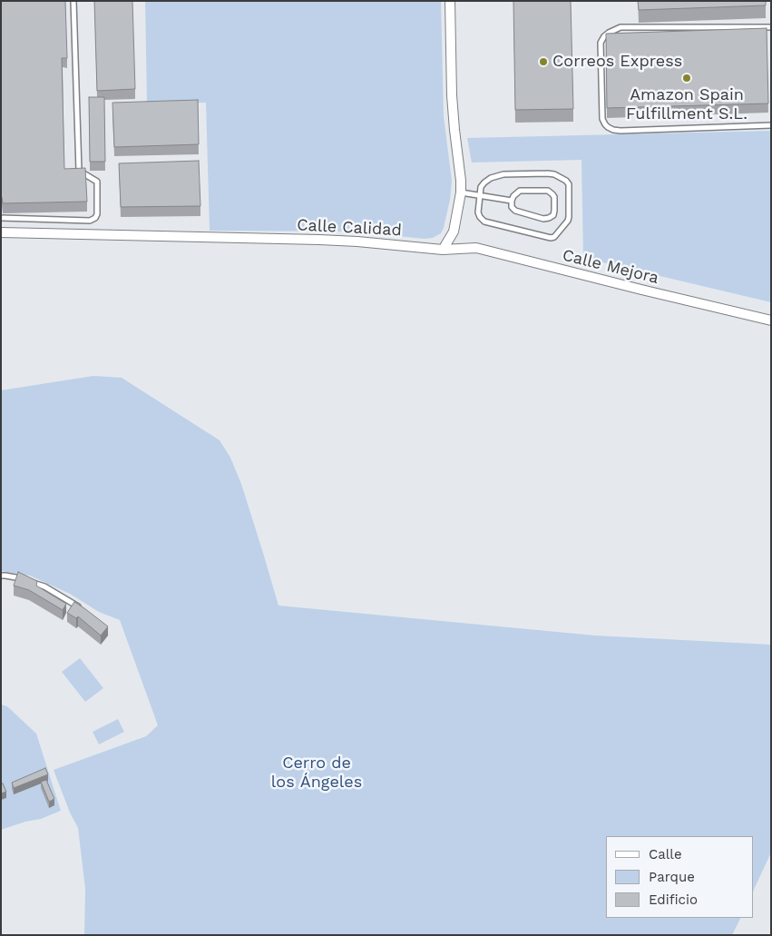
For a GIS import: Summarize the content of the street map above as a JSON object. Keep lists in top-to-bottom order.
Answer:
{
  "streets": {
    "street": ["Calle Calidad", "Calle Mejora"]
  },
  "crossings": [
    ["Calle Calidad", "Calle Mejora"]
  ],
  "parks": ["Cerro de los Ángeles"],
  "places": ["Correos Express", "Amazon Spain Fulfillment S.L."],
  "legend": ["Calle", "Parque", "Edificio"]
}
